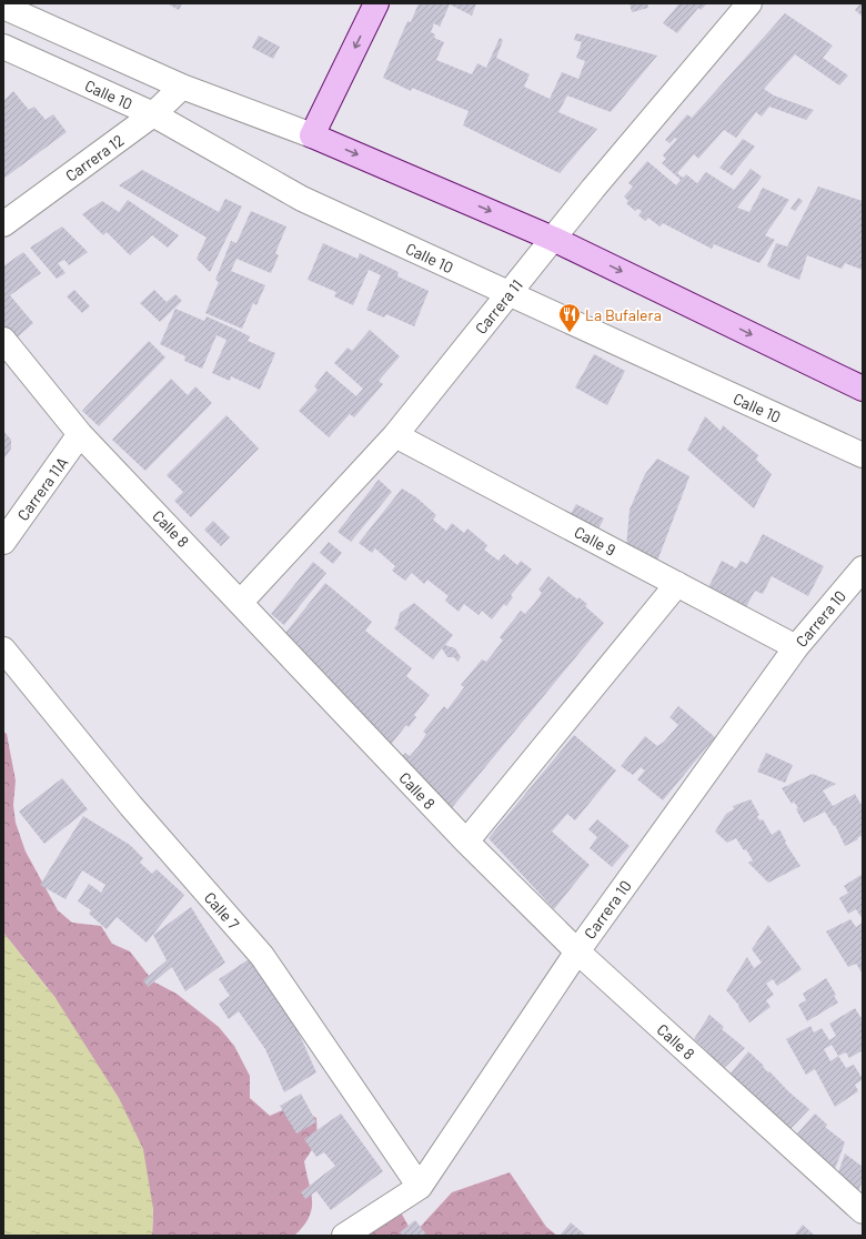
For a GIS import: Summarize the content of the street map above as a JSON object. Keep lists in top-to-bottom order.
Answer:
{
  "streets": {
    "street": [
      "Calle 10",
      "Carrera 12",
      "Carrera 11",
      "Carrera 11A",
      "Calle 8",
      "Calle 9",
      "Carrera 10",
      "Calle 7"
    ]
  },
  "crossings": [
    ["Calle 10", "Carrera 12"],
    ["Calle 10", "Carrera 11"],
    ["Carrera 11", "Calle 8"],
    ["Carrera 11", "Calle 9"],
    ["Carrera 11A", "Calle 8"],
    ["Calle 8", "Carrera 10"],
    ["Calle 9", "Carrera 10"],
    ["Carrera 10", "Calle 7"]
  ],
  "places": {
    "restaurant": ["La Bufalera"]
  }
}
